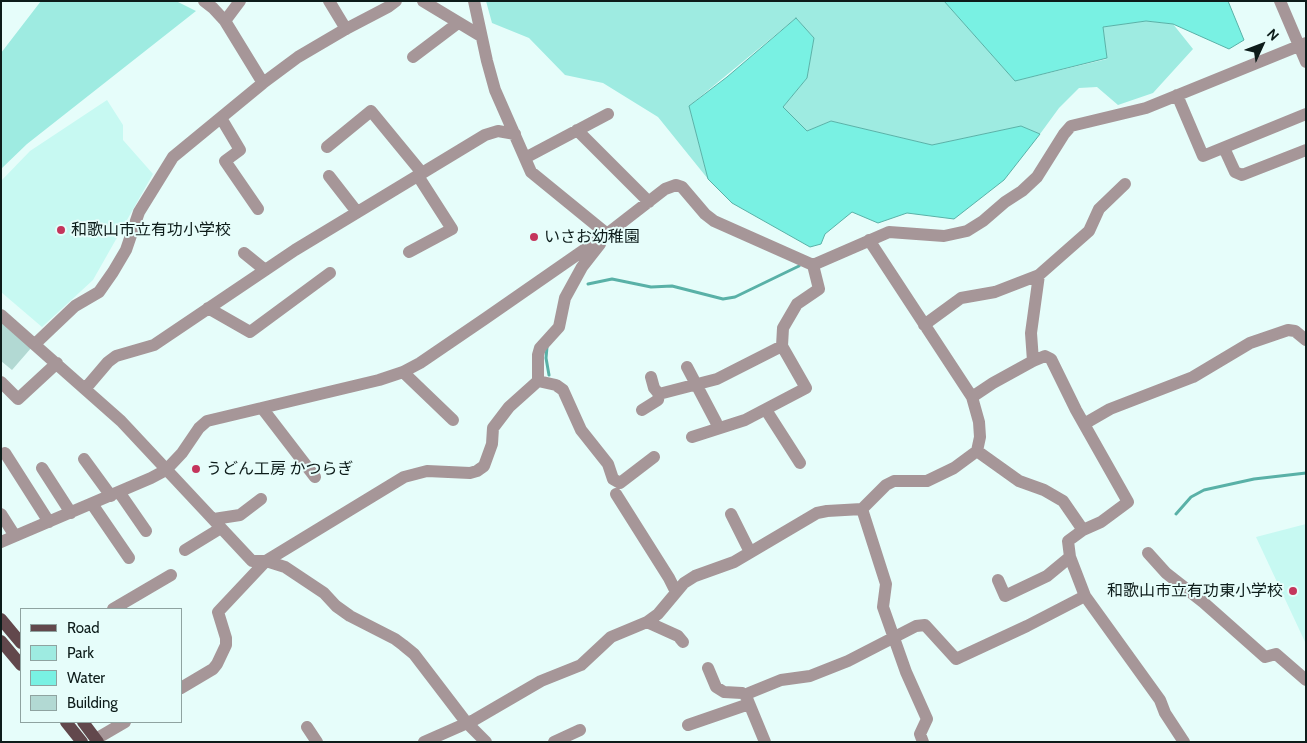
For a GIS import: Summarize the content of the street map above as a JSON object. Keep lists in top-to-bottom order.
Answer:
{
  "places": [
    "和歌山市立有功小学校",
    "いさお幼稚園",
    "うどん工房 かつらぎ",
    "和歌山市立有功東小学校"
  ],
  "legend": [
    "Road",
    "Park",
    "Water",
    "Building"
  ],
  "north": "top right"
}
